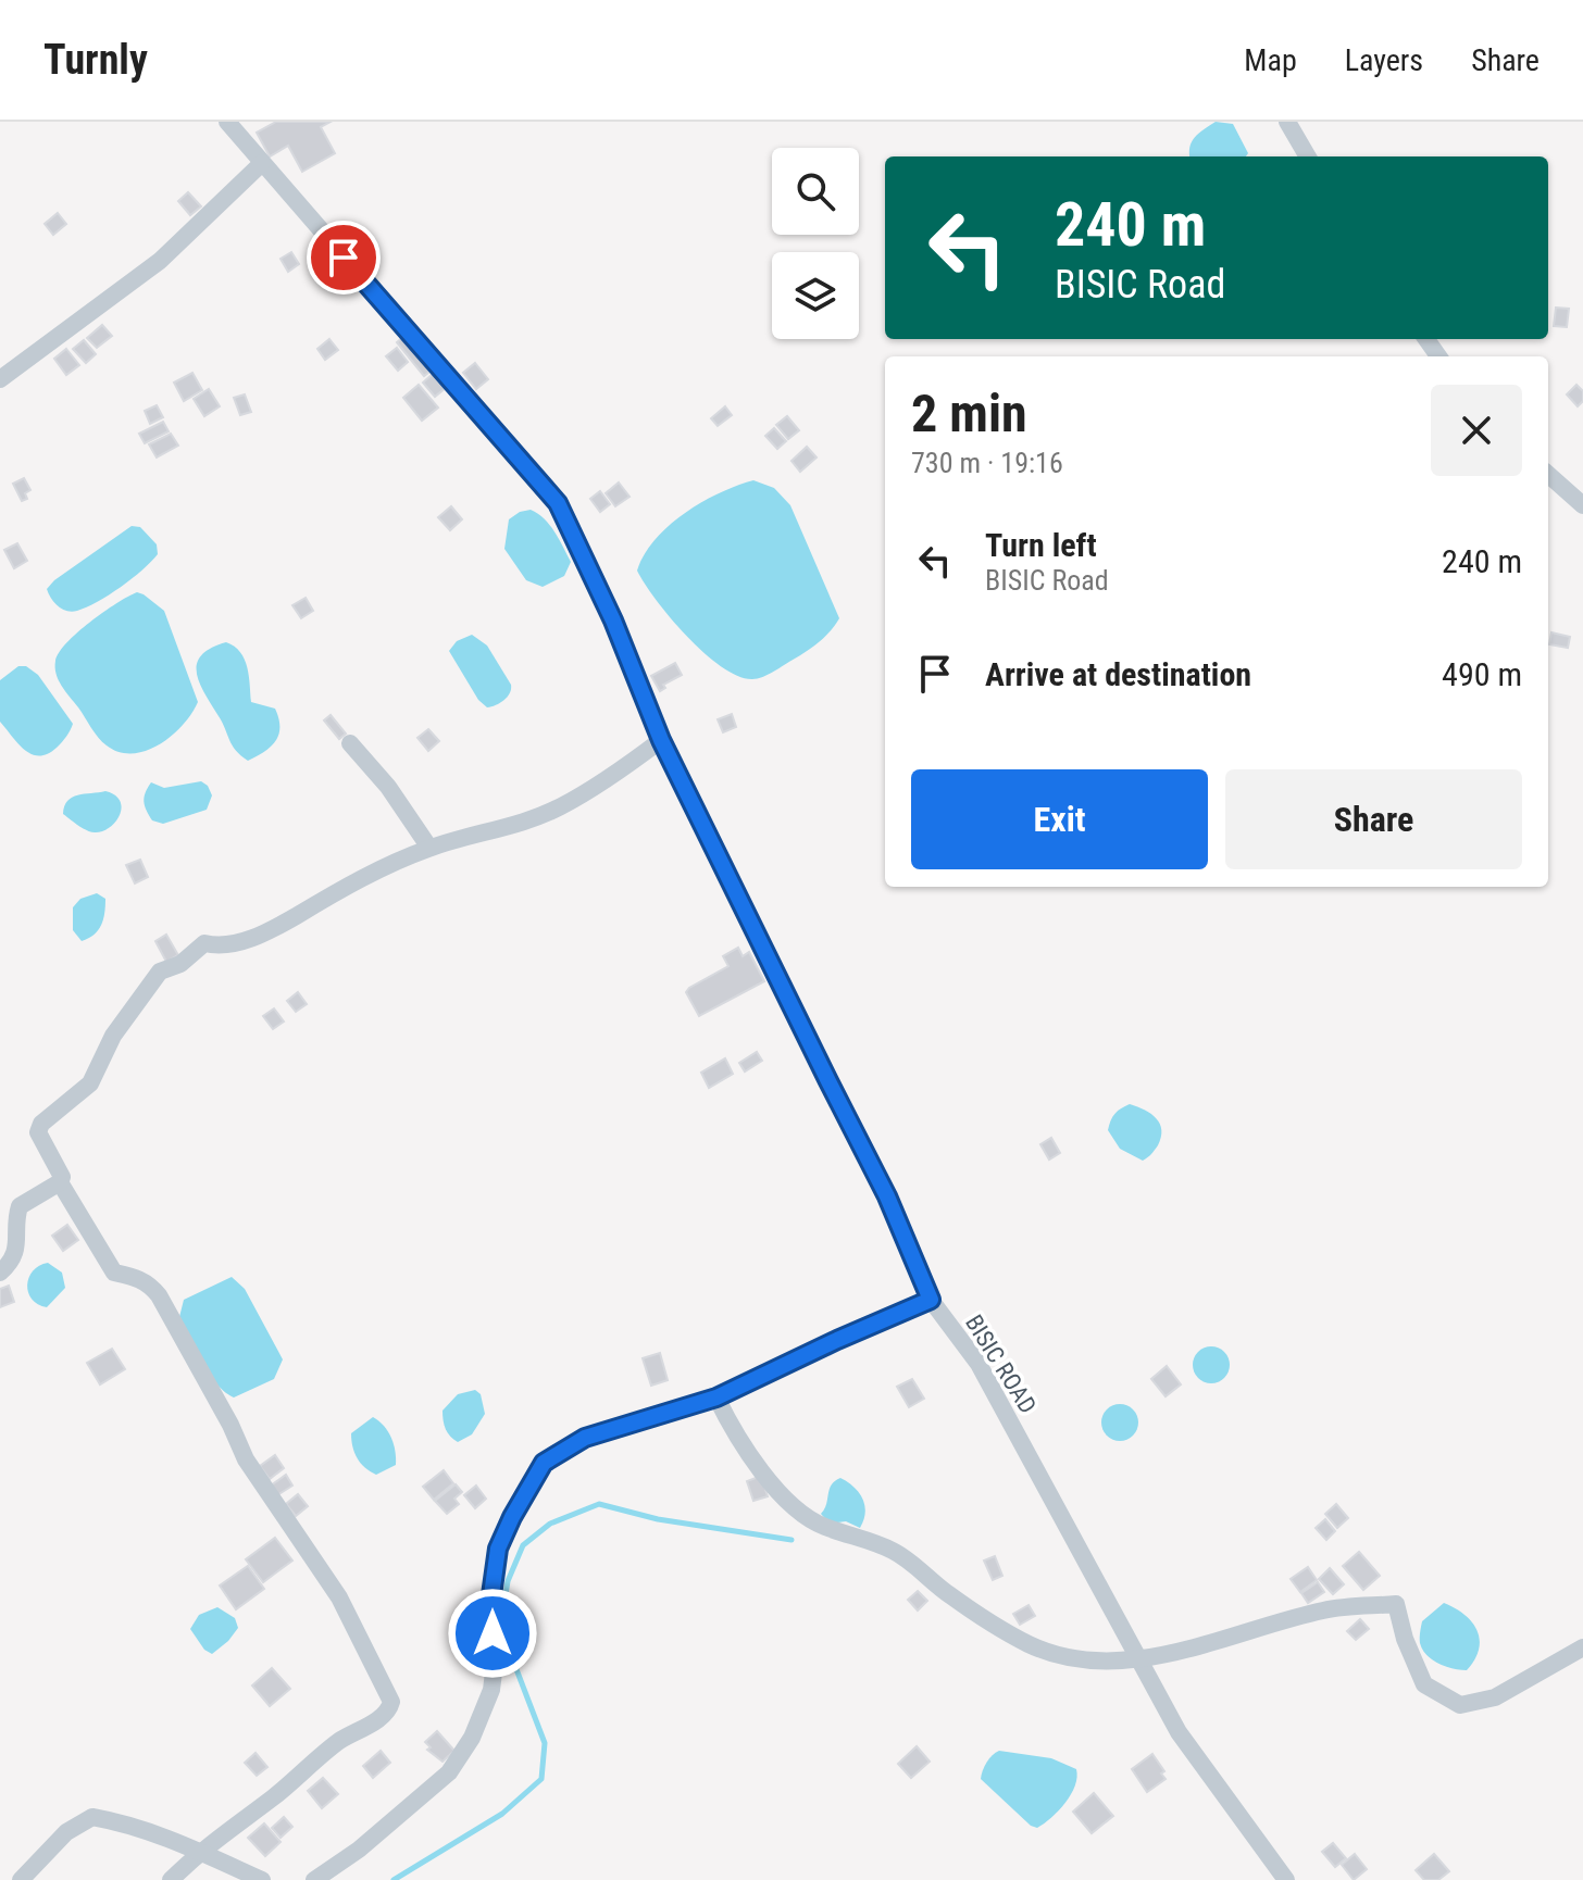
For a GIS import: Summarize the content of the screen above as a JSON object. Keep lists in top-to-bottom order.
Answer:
{
  "streets": {
    "street": ["BISIC ROAD"]
  },
  "page": {
    "header": "Turnly",
    "nav": ["Map", "Layers", "Share"],
    "turn": ["240 m", "BISIC Road"],
    "heading": ["2 min", "730 m · 19:16"],
    "list": [
      {
        "name": "Turn left",
        "note": "BISIC Road",
        "value": "240 m"
      },
      {
        "name": "Arrive at destination",
        "value": "490 m"
      }
    ],
    "buttons": ["Exit", "Share"]
  }
}
